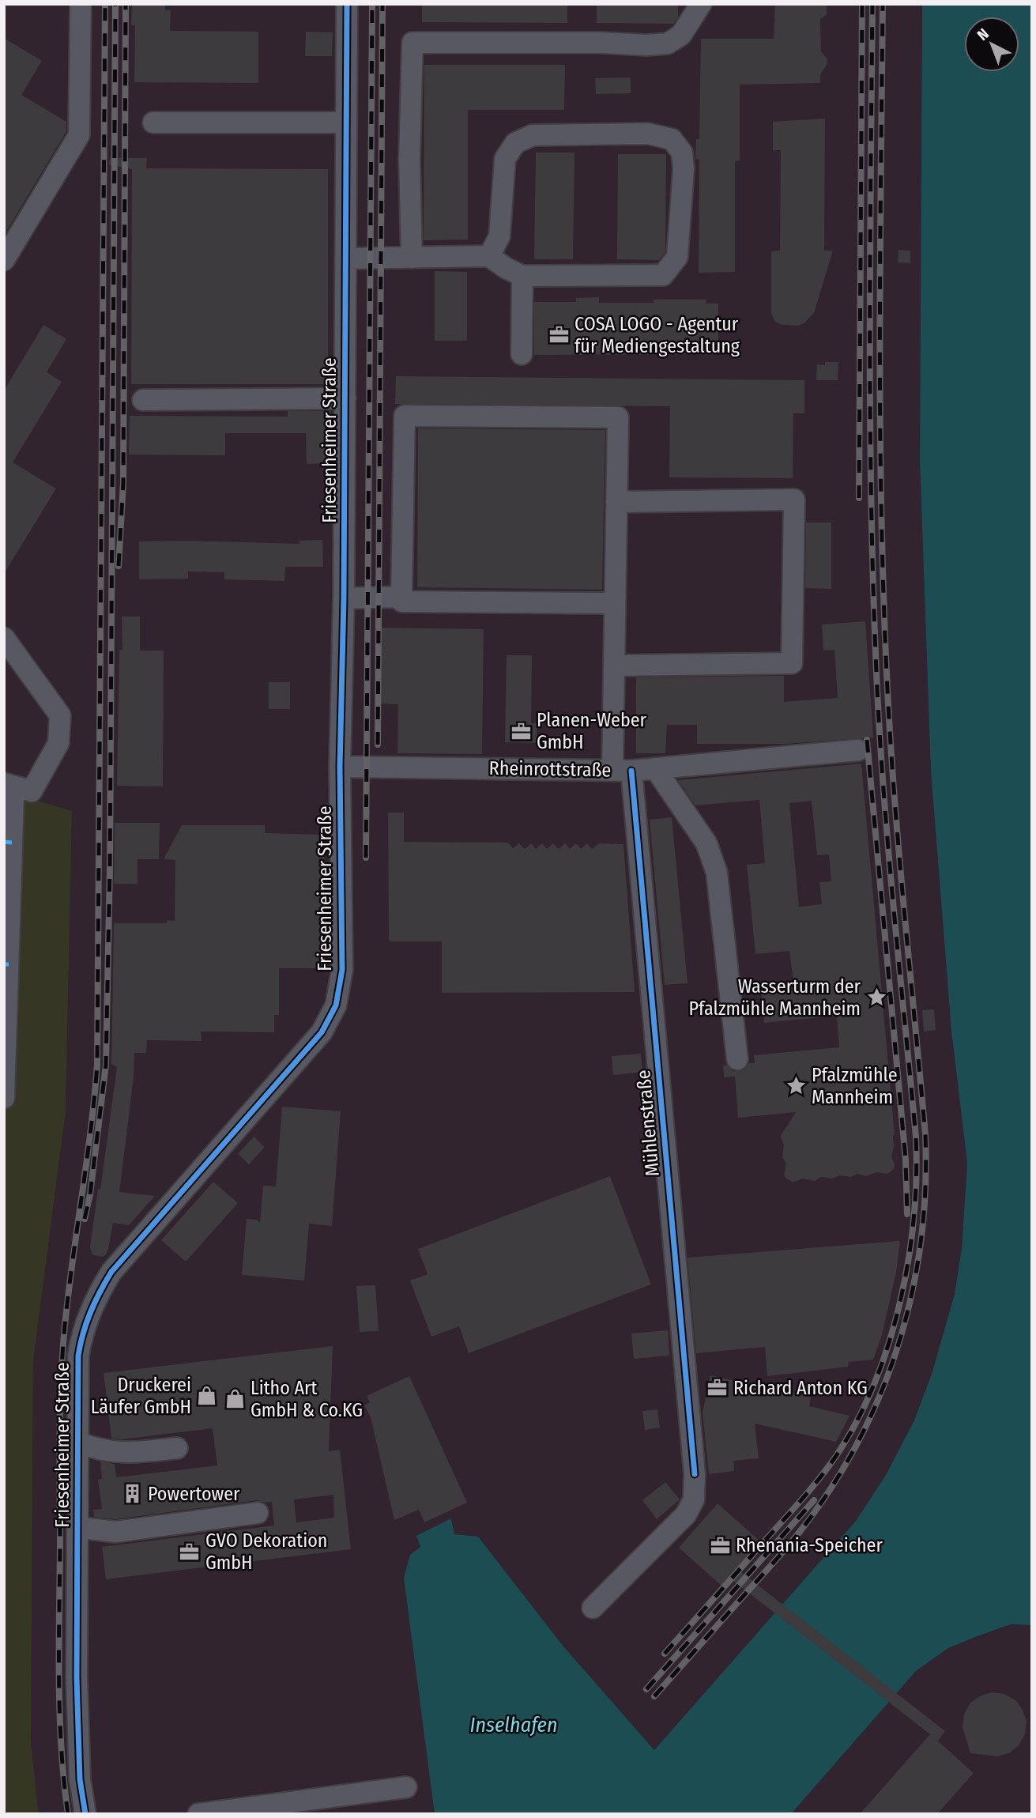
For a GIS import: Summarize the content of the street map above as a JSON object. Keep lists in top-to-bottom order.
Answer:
{
  "streets": {
    "street": ["Friesenheimer Straße", "Rheinrottstraße", "Mühlenstraße"]
  },
  "crossings": [
    ["Friesenheimer Straße", "Rheinrottstraße"],
    ["Rheinrottstraße", "Mühlenstraße"]
  ],
  "water": ["Inselhafen"],
  "places": {
    "office": [
      "COSA LOGO - Agentur für Mediengestaltung",
      "Planen-Weber GmbH",
      "Richard Anton KG",
      "Rhenania-Speicher",
      "GVO Dekoration GmbH"
    ],
    "place": ["Wasserturm der Pfalzmühle Mannheim", "Pfalzmühle Mannheim"],
    "shop": ["Druckerei Läufer GmbH", "Litho Art GmbH & Co.KG"],
    "building": ["Powertower"]
  },
  "north": "top left"
}
